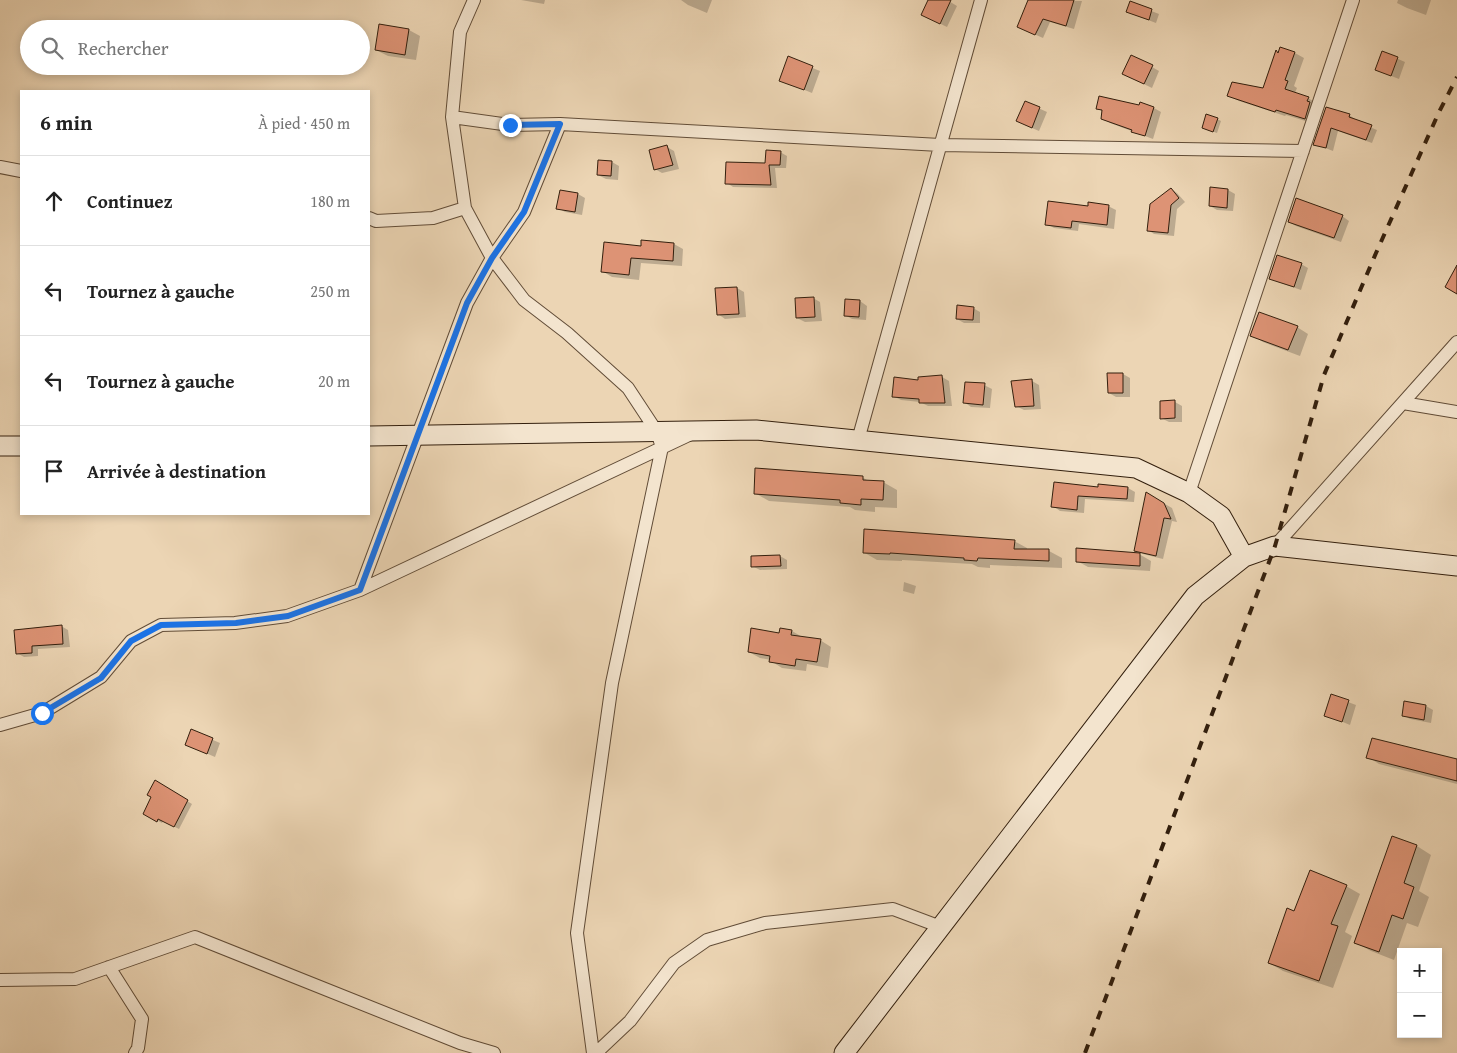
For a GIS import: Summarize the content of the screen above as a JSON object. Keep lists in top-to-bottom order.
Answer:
{
  "page": {
    "search": "Rechercher",
    "heading": ["6 min", "À pied · 450 m"],
    "list": [
      ["Continuez", "180 m"],
      ["Tournez à gauche", "250 m"],
      ["Tournez à gauche", "20 m"],
      "Arrivée à destination"
    ],
    "map_buttons": ["+", "−"]
  }
}
